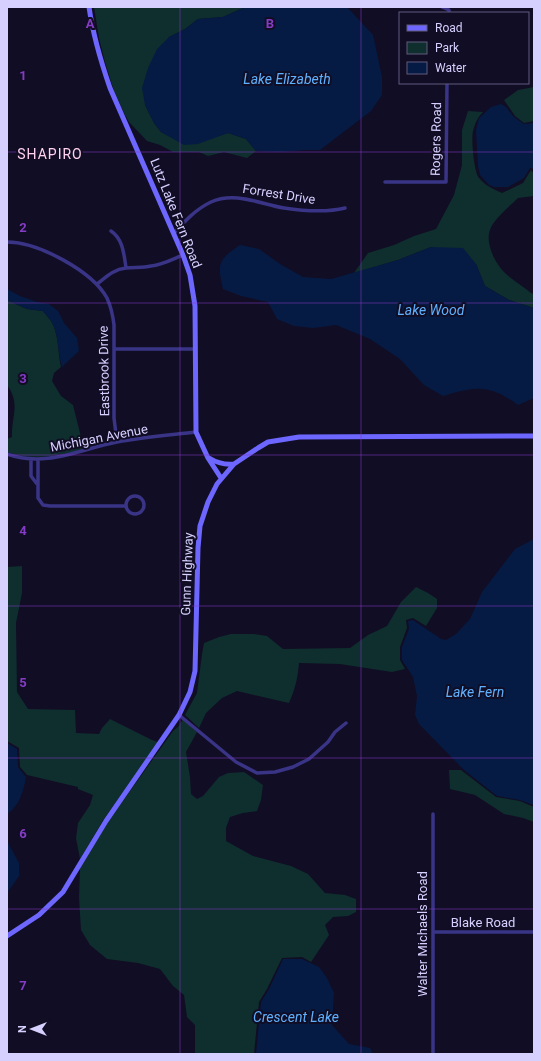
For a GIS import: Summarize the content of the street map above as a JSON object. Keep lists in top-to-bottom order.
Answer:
{
  "streets": {
    "main road": ["Lutz Lake Fern Road", "Gunn Highway"],
    "street": [
      "Rogers Road",
      "Forrest Drive",
      "Eastbrook Drive",
      "Michigan Avenue",
      "Blake Road",
      "Walter Michaels Road"
    ]
  },
  "crossings": [
    ["Forrest Drive", "Lutz Lake Fern Road"],
    ["Lutz Lake Fern Road", "Michigan Avenue"],
    ["Lutz Lake Fern Road", "Gunn Highway"],
    ["Eastbrook Drive", "Michigan Avenue"],
    ["Blake Road", "Walter Michaels Road"]
  ],
  "districts": ["SHAPIRO"],
  "water": [
    "Lake Elizabeth",
    "Lake Wood",
    "Lake Fern",
    "Crescent Lake"
  ],
  "legend": ["Road", "Park", "Water"],
  "north": "left",
  "grid": {
    "columns": ["A", "B"],
    "rows": [
      "1",
      "2",
      "3",
      "4",
      "5",
      "6",
      "7"
    ]
  }
}
